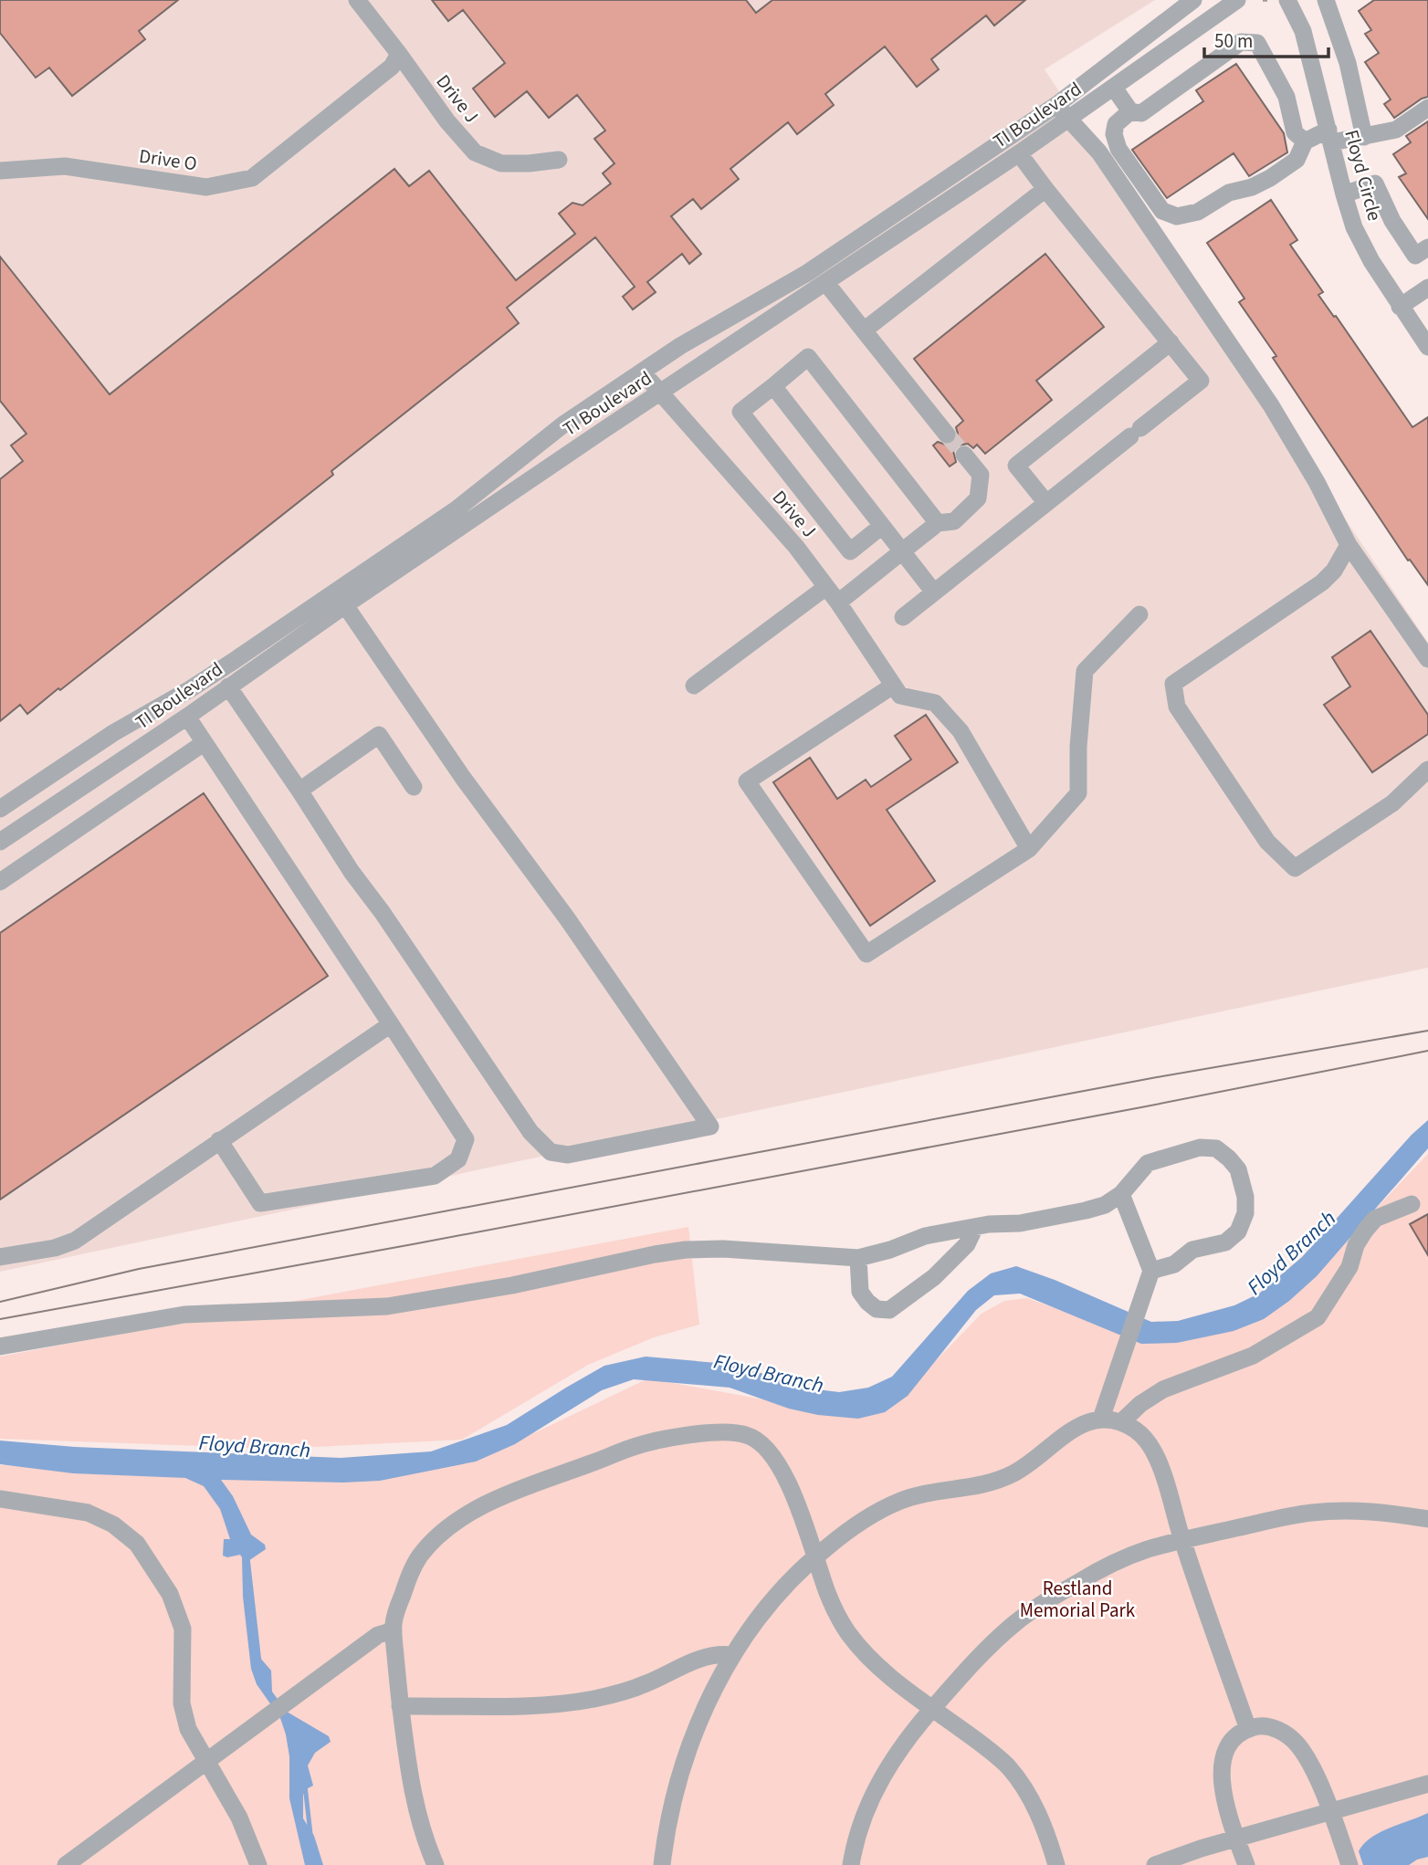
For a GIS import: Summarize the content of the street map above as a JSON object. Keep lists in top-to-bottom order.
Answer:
{
  "streets": {
    "street": [
      "Drive J",
      "TI Boulevard",
      "Drive O",
      "Floyd Circle"
    ]
  },
  "crossings": [
    ["Drive J", "TI Boulevard"],
    ["Drive J", "Drive O"]
  ],
  "water": ["Floyd Branch"],
  "parks": ["Restland Memorial Park"],
  "scale_bar": "50 m"
}
